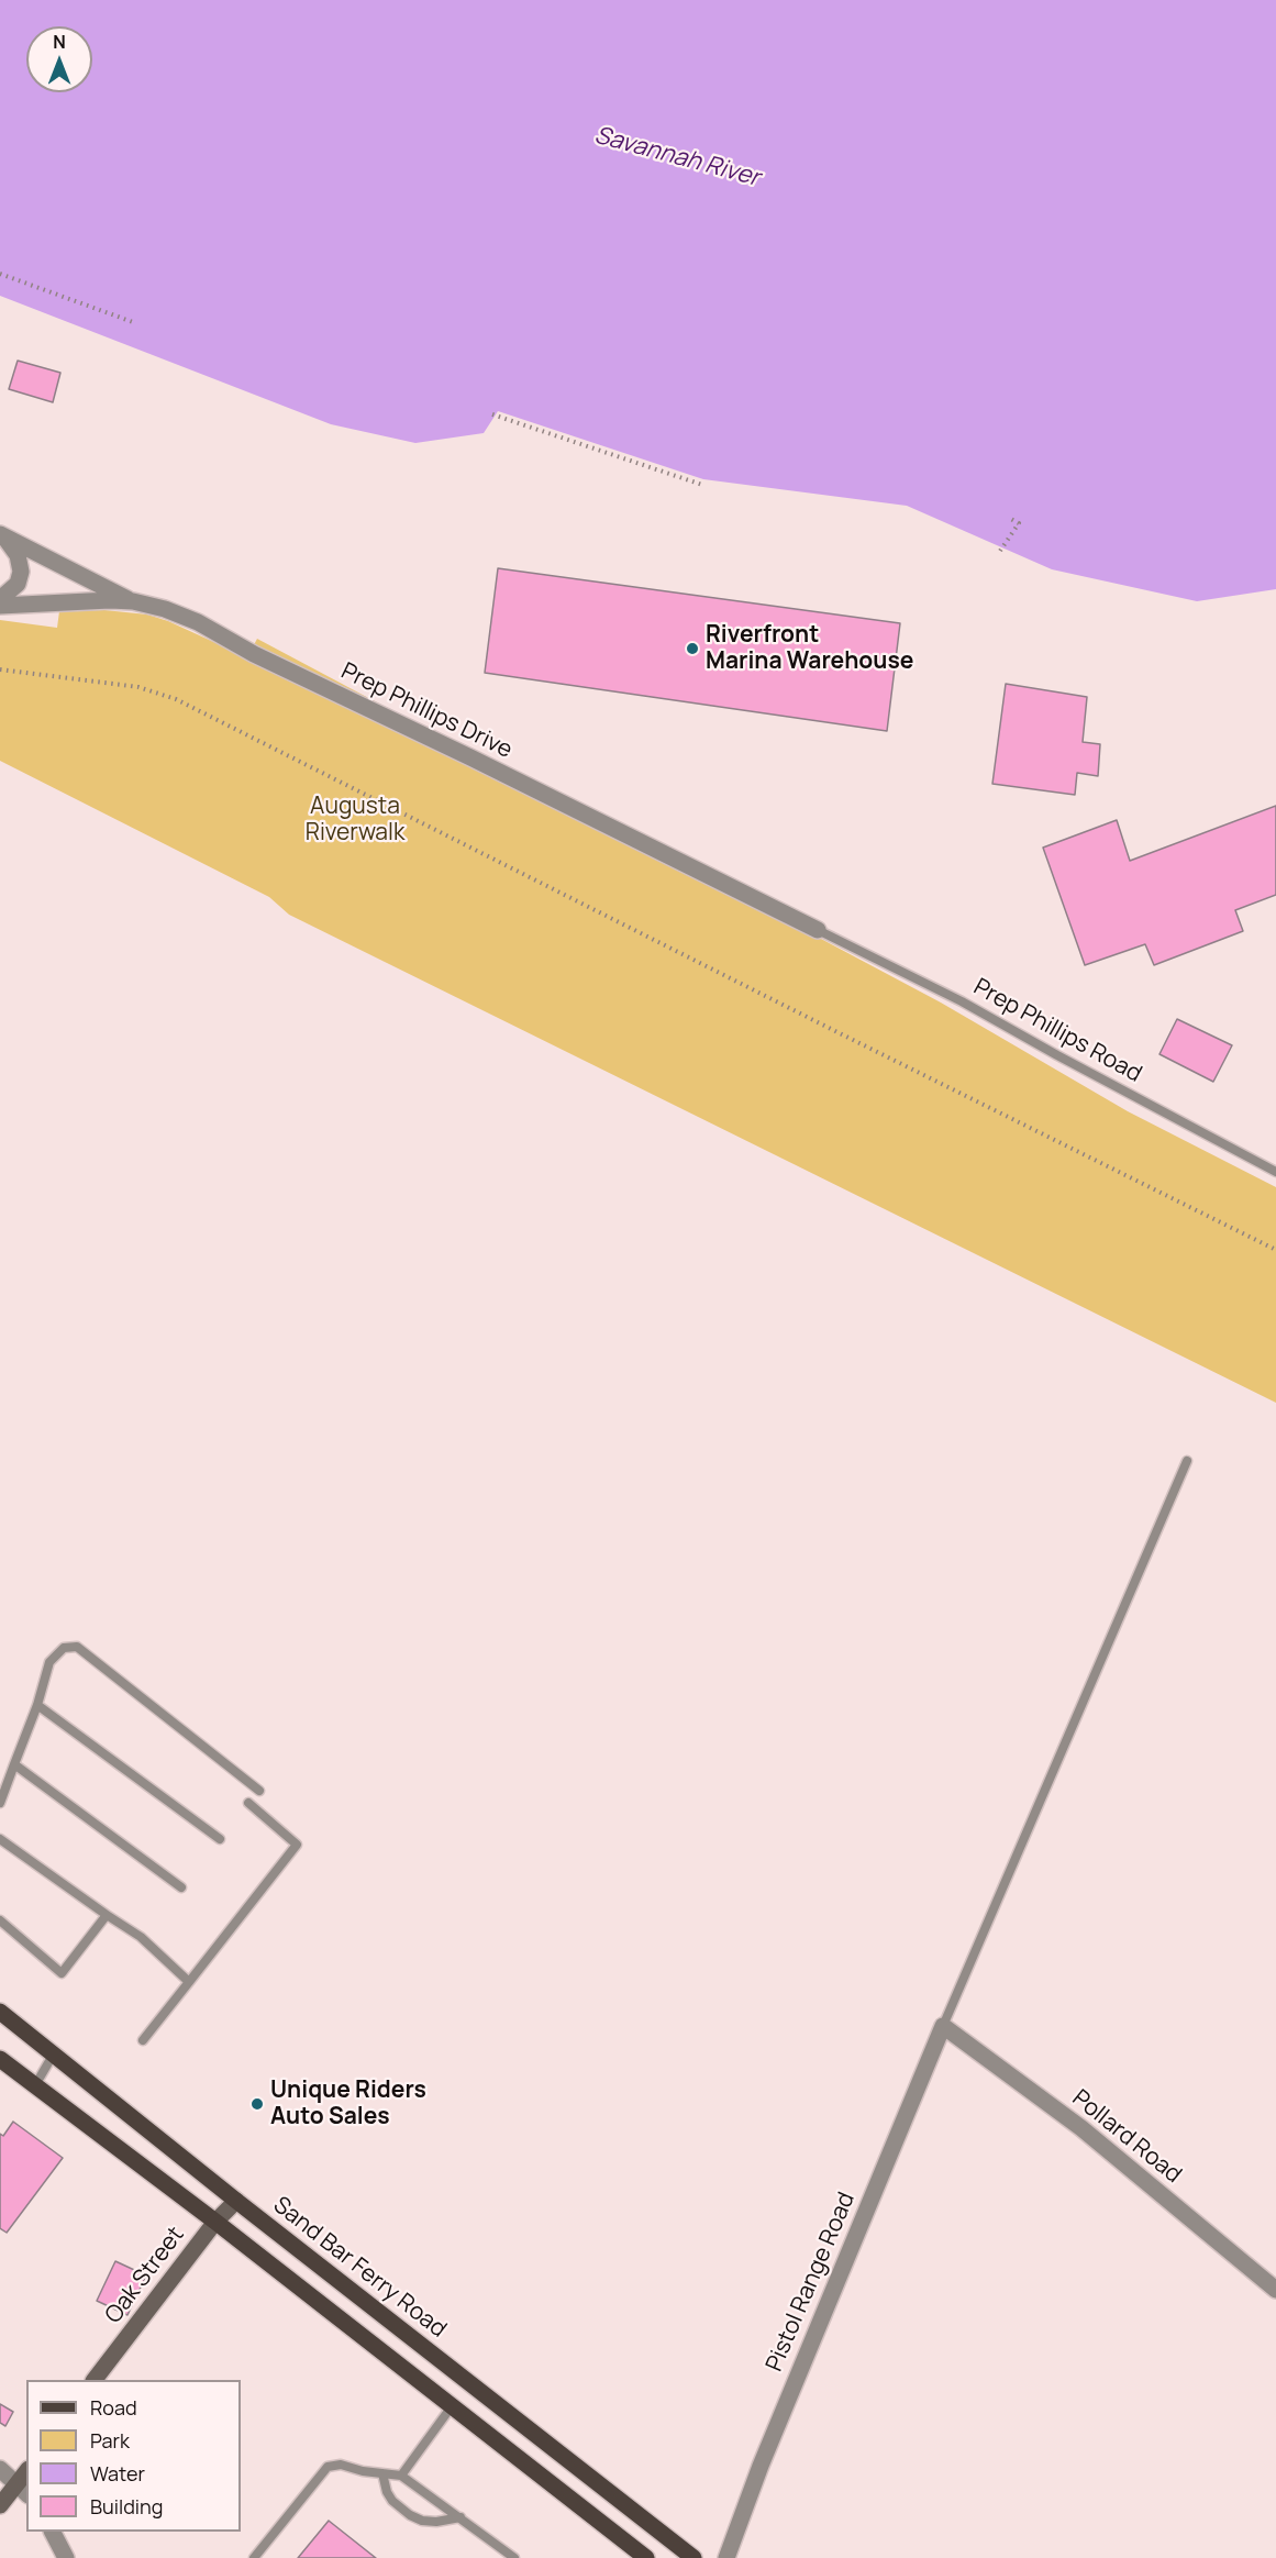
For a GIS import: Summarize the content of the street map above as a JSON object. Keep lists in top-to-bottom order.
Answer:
{
  "streets": {
    "main road": ["Sand Bar Ferry Road"],
    "street": [
      "Prep Phillips Drive",
      "Pollard Road",
      "Oak Street",
      "Pistol Range Road"
    ],
    "lane": ["Prep Phillips Road"]
  },
  "crossings": [
    ["Prep Phillips Drive", "Prep Phillips Road"],
    ["Pollard Road", "Pistol Range Road"],
    ["Sand Bar Ferry Road", "Oak Street"]
  ],
  "water": ["Savannah River"],
  "parks": ["Augusta Riverwalk"],
  "places": ["Riverfront Marina Warehouse", "Unique Riders Auto Sales"],
  "legend": [
    "Road",
    "Park",
    "Water",
    "Building"
  ],
  "north": "top"
}
